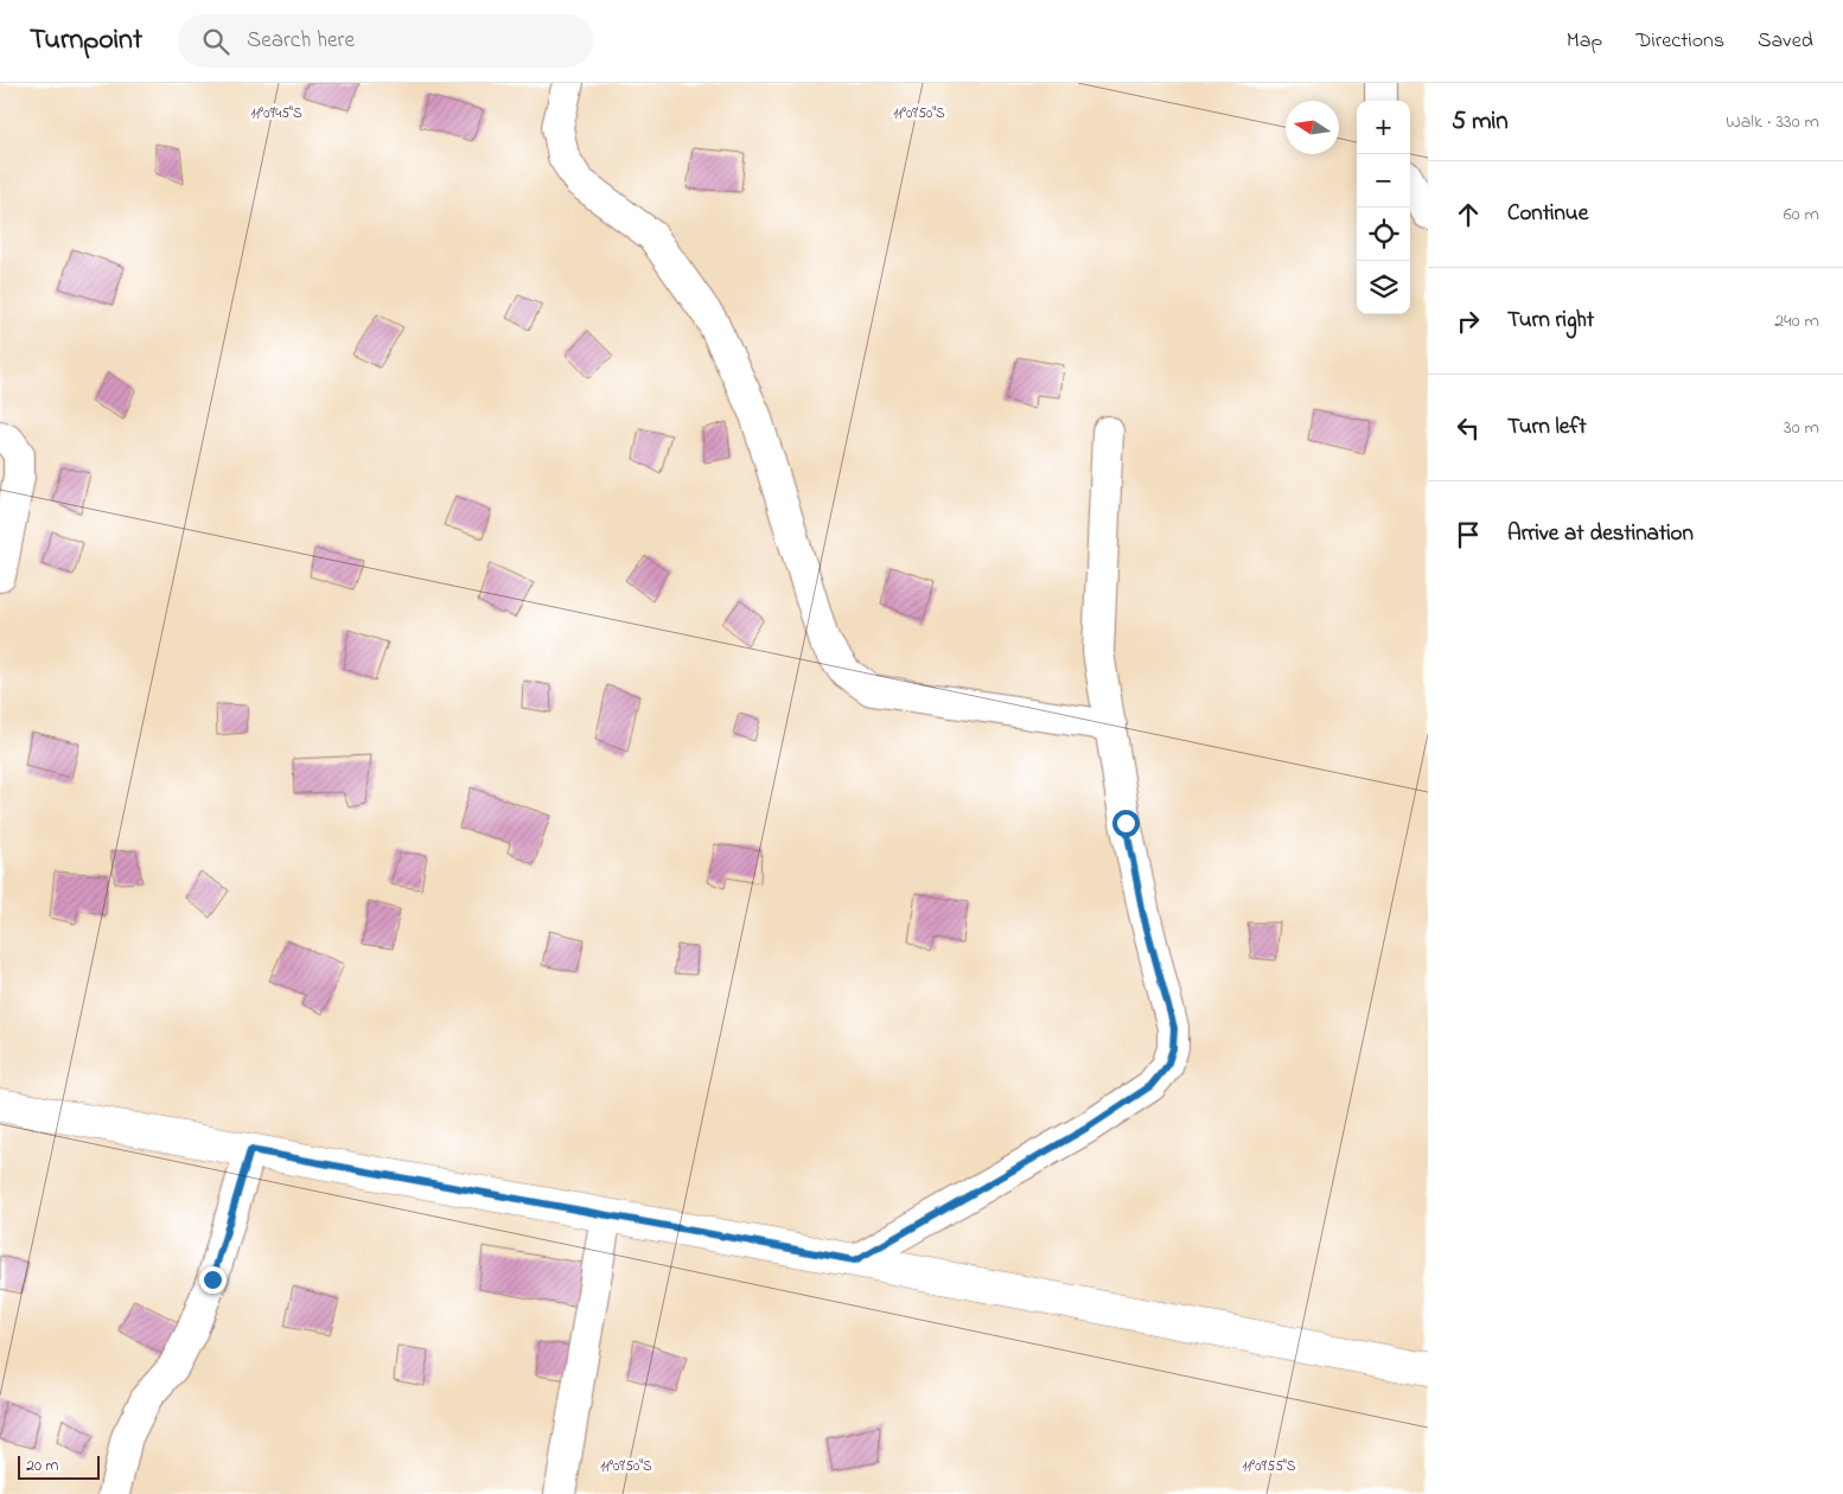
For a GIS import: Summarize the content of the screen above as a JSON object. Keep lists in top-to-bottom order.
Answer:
{
  "scale_bar": "20 m",
  "north": "left",
  "page": {
    "header": "Turnpoint",
    "search": "Search here",
    "nav": ["Map", "Directions", "Saved"],
    "heading": ["5 min", "Walk · 330 m"],
    "map_buttons": ["+", "−"],
    "list": [
      ["Continue", "60 m"],
      ["Turn right", "240 m"],
      ["Turn left", "30 m"],
      "Arrive at destination"
    ],
    "scale": "20 m"
  },
  "coordinates": ["11°09'45\"S", "11°09'50\"S", "11°09'55\"S"]
}
